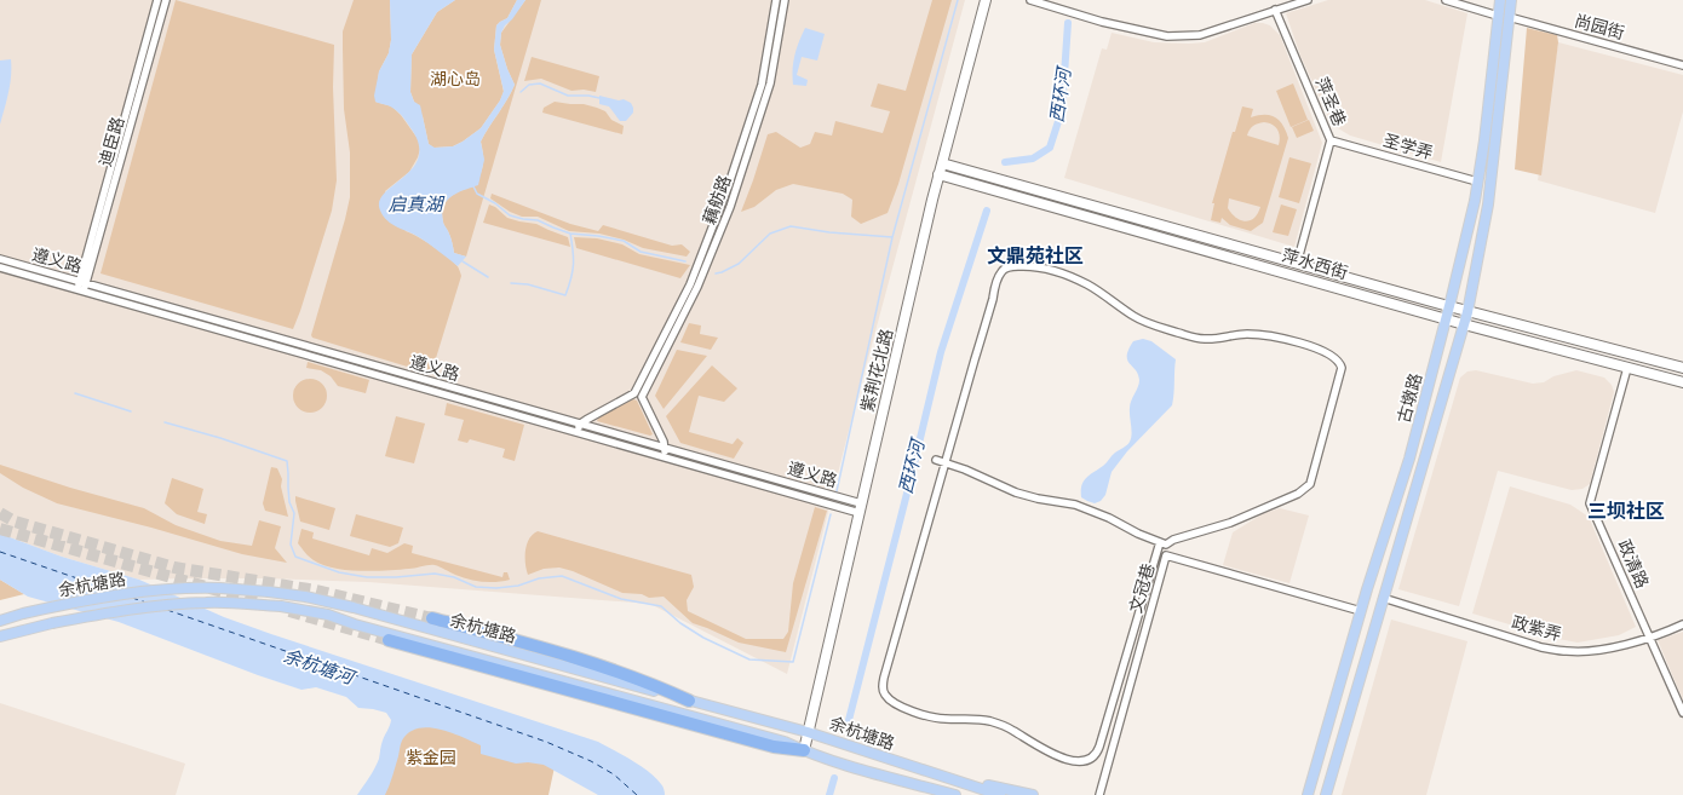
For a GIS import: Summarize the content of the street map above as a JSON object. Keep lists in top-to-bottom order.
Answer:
{
  "streets": {
    "main road": [
      "萍水西街",
      "紫荆花北路",
      "古墩路",
      "余杭塘路"
    ],
    "street": [
      "尚园街",
      "萍圣巷",
      "迪臣路",
      "圣学弄",
      "藕舫路",
      "遵义路",
      "政清路",
      "文冠巷",
      "政紫弄"
    ]
  },
  "crossings": [
    ["尚园街", "古墩路"],
    ["萍圣巷", "圣学弄"],
    ["萍圣巷", "萍水西街"],
    ["迪臣路", "遵义路"],
    ["圣学弄", "古墩路"],
    ["遵义路", "紫荆花北路"],
    ["萍水西街", "紫荆花北路"],
    ["萍水西街", "古墩路"],
    ["萍水西街", "政清路"],
    ["紫荆花北路", "余杭塘路"],
    ["古墩路", "文冠巷"],
    ["古墩路", "政紫弄"],
    ["政清路", "政紫弄"]
  ],
  "districts": ["文鼎苑社区", "三坝社区"],
  "water": ["西环河", "启真湖", "余杭塘河"],
  "parks": ["湖心岛", "紫金园"]
}
